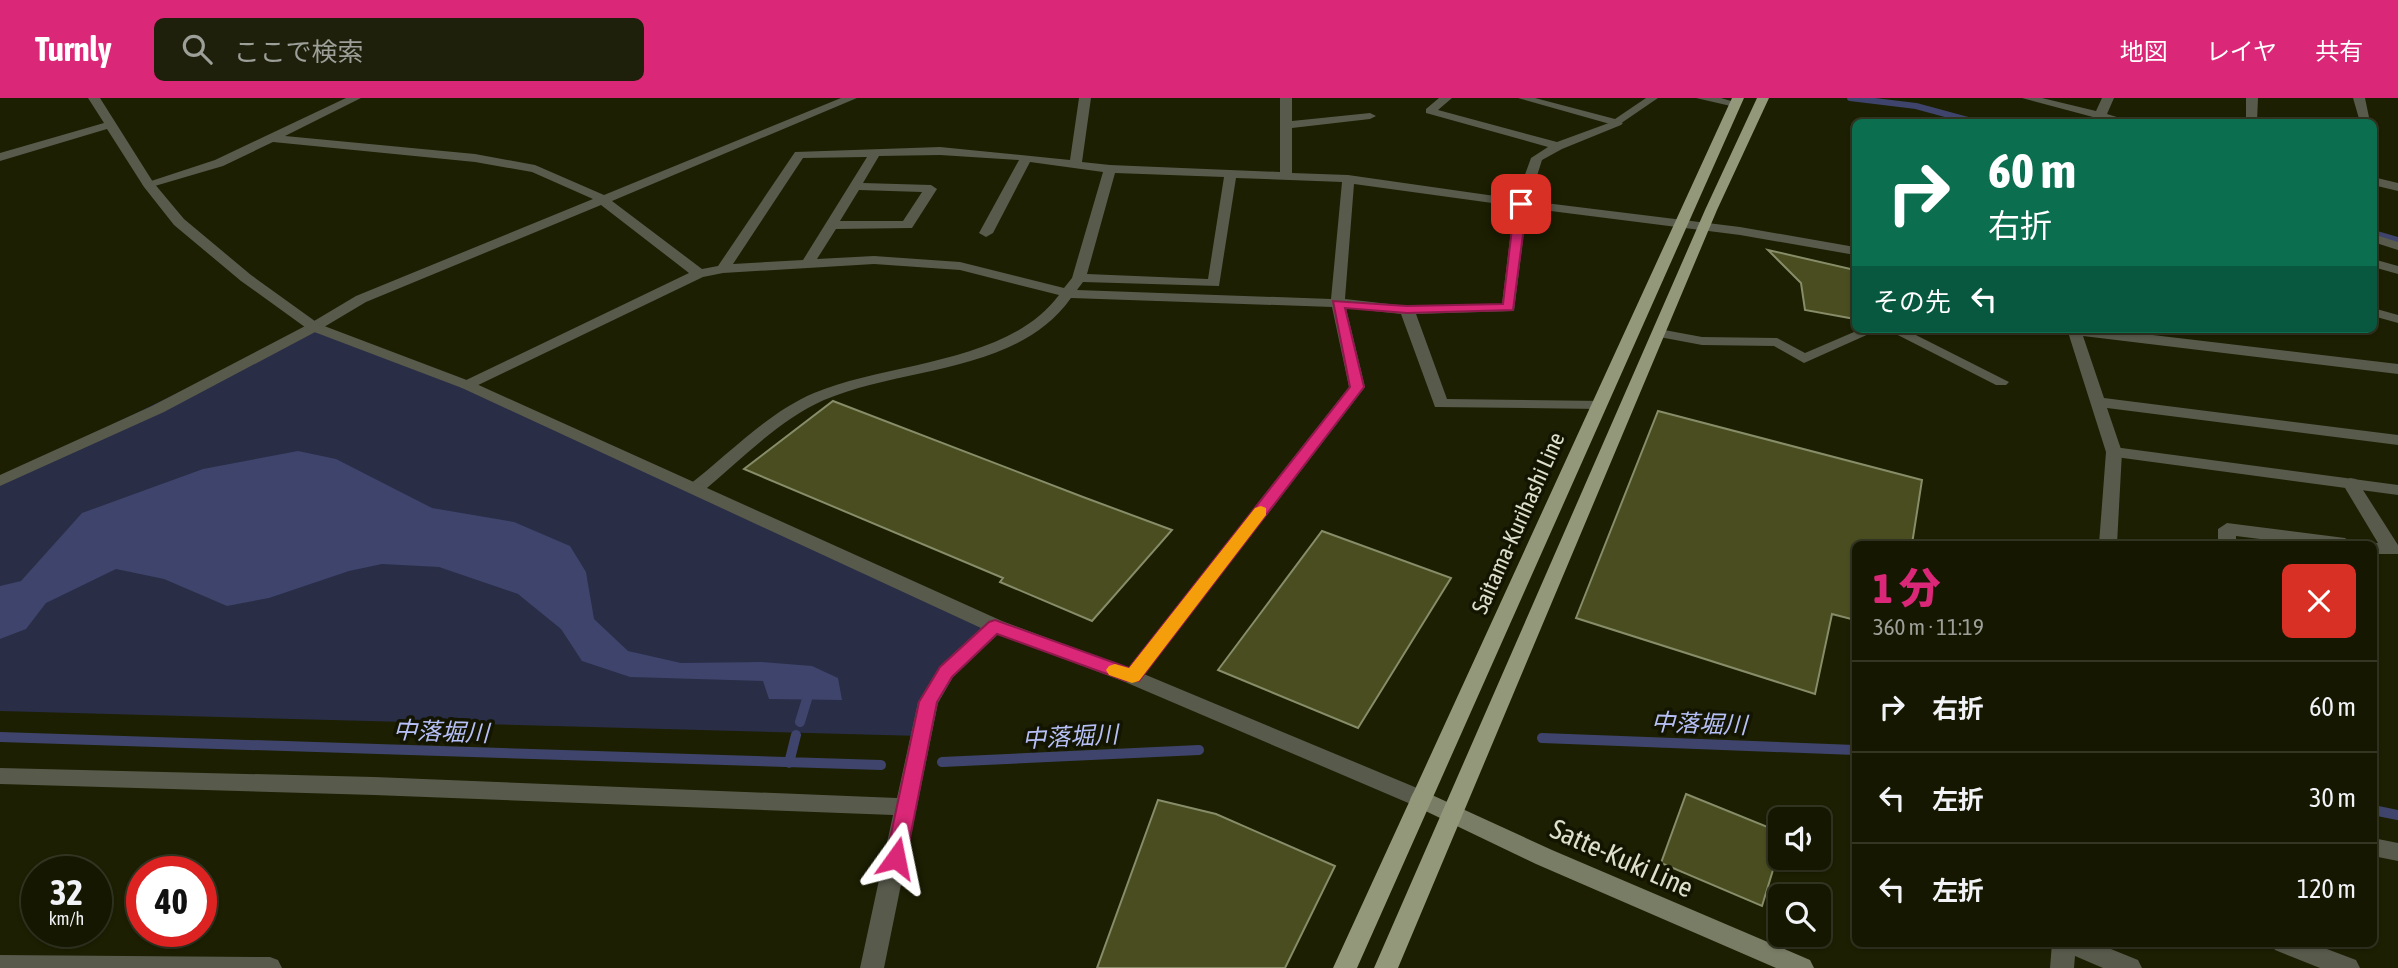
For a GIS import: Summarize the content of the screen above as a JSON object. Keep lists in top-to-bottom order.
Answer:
{
  "streets": {
    "main road": ["Saitama-Kurihashi Line", "Satte-Kuki Line"]
  },
  "crossings": [
    ["Saitama-Kurihashi Line", "Satte-Kuki Line"]
  ],
  "water": ["中落堀川"],
  "page": {
    "header": "Turnly",
    "search": "ここで検索",
    "nav": ["地図", "レイヤ", "共有"],
    "turn": ["60 m", "右折"],
    "then": "その先",
    "heading": ["1 分", "360 m · 11:19"],
    "list": [
      {
        "name": "右折",
        "value": "60 m"
      },
      {
        "name": "左折",
        "value": "30 m"
      },
      {
        "name": "左折",
        "value": "120 m"
      }
    ],
    "speed": "32 km/h",
    "limit": "40"
  }
}
